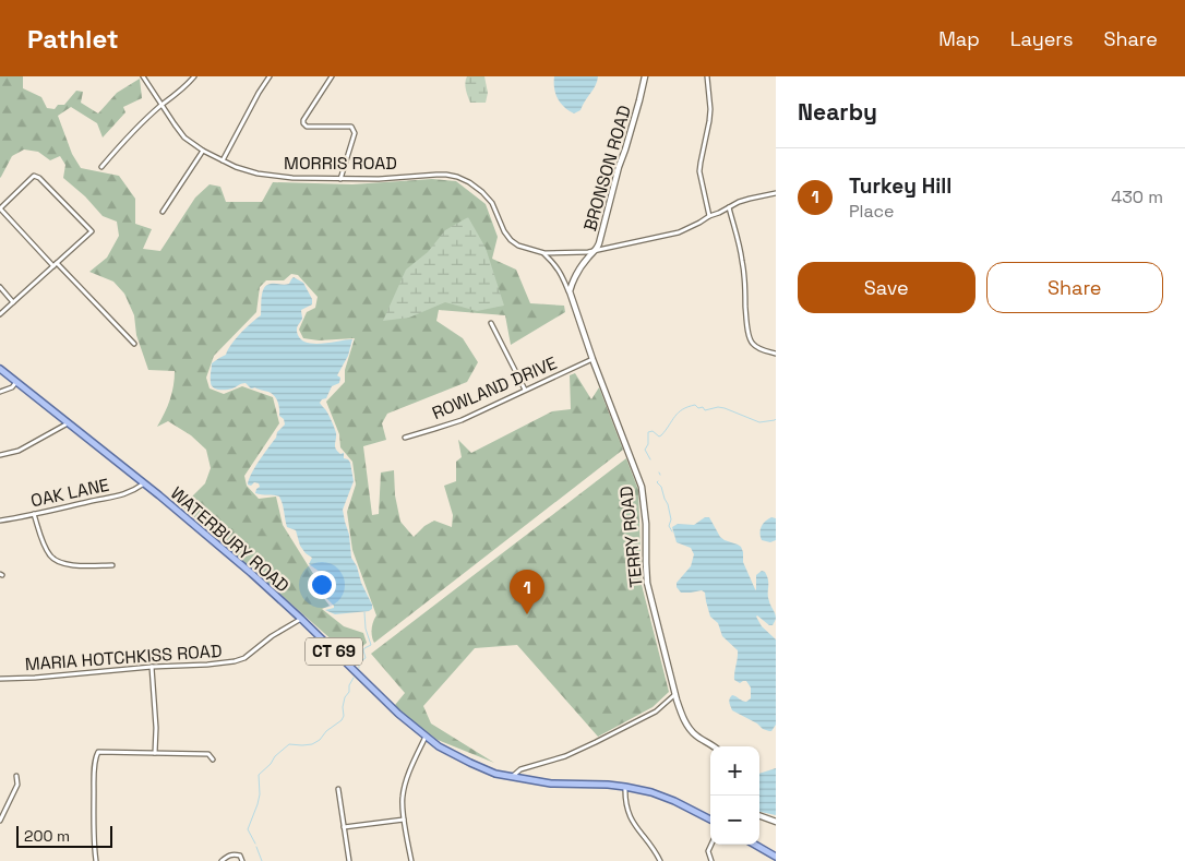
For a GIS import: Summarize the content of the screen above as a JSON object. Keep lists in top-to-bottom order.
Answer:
{
  "streets": {
    "main road": ["WATERBURY ROAD", "CT 69"],
    "street": [
      "MORRIS ROAD",
      "BRONSON ROAD",
      "ROWLAND DRIVE",
      "OAK LANE",
      "TERRY ROAD",
      "MARIA HOTCHKISS ROAD"
    ]
  },
  "crossings": [
    ["MORRIS ROAD", "BRONSON ROAD"],
    ["MORRIS ROAD", "TERRY ROAD"],
    ["BRONSON ROAD", "TERRY ROAD"],
    ["ROWLAND DRIVE", "TERRY ROAD"],
    ["OAK LANE", "WATERBURY ROAD"],
    ["WATERBURY ROAD", "CT 69"],
    ["WATERBURY ROAD", "MARIA HOTCHKISS ROAD"]
  ],
  "scale_bar": "200 m",
  "page": {
    "header": "Pathlet",
    "nav": ["Map", "Layers", "Share"],
    "heading": "Nearby",
    "list": [
      {
        "mark": "1",
        "name": "Turkey Hill",
        "note": "Place",
        "value": "430 m"
      }
    ],
    "buttons": ["Save", "Share"],
    "pins": "1",
    "map_buttons": ["+", "−"],
    "scale": "200 m"
  }
}
